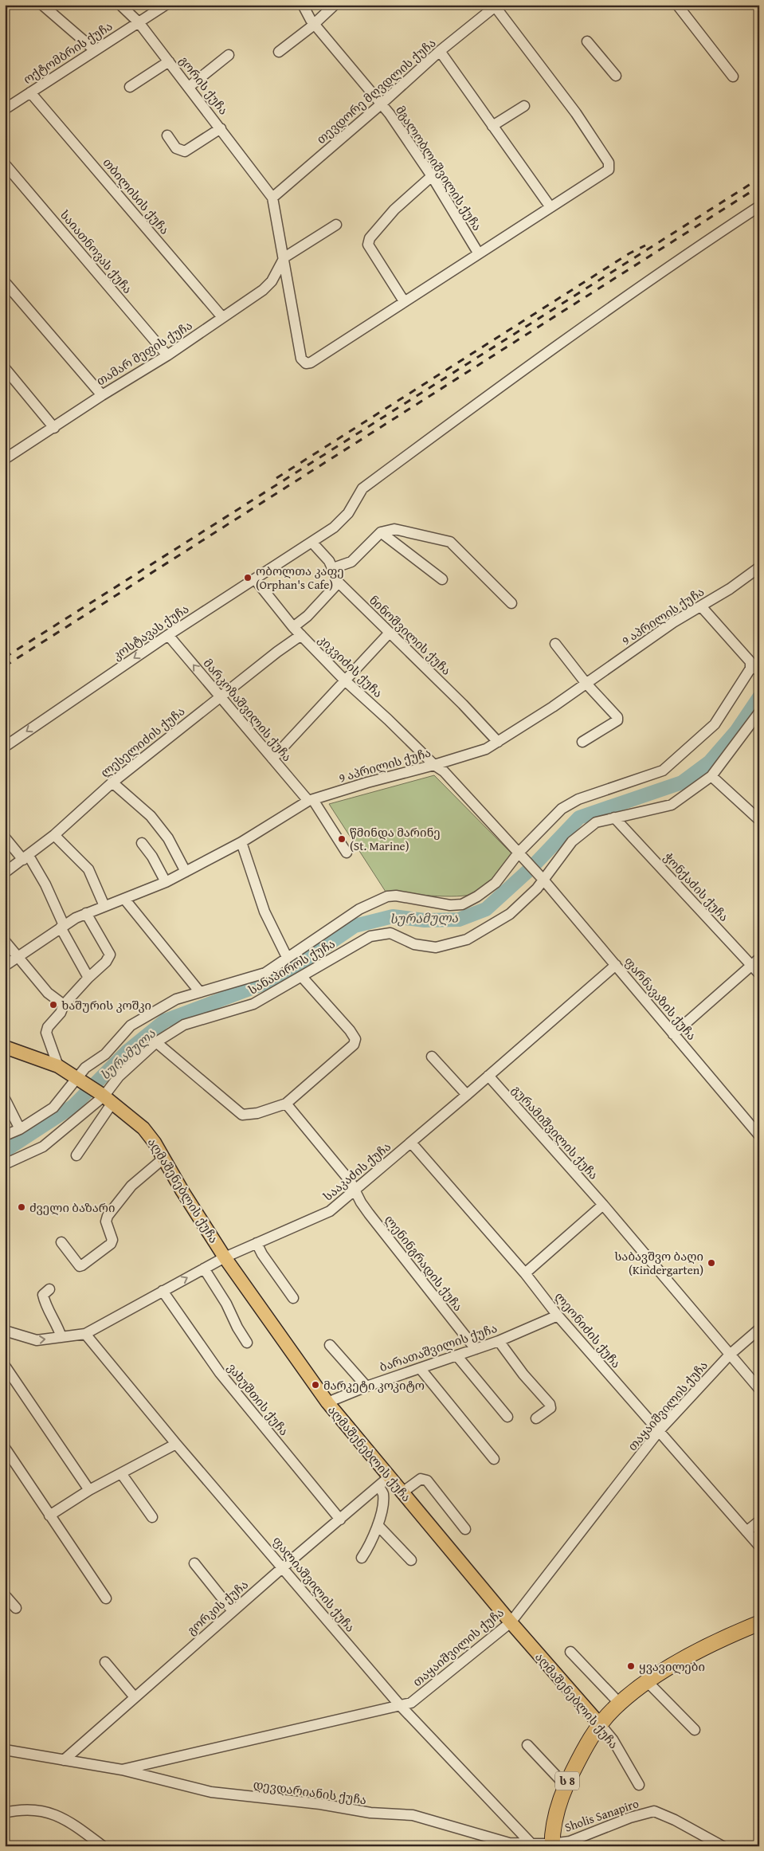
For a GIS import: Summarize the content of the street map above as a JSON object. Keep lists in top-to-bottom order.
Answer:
{
  "streets": {
    "highway": ["ს 8"],
    "main road": ["აღმაშენებლის ქუჩა"],
    "street": [
      "ოქტომბრის ქუჩა",
      "გორის ქუჩა",
      "თევდორე მღვდლის ქუჩა",
      "მგალობლიშვილის ქუჩა",
      "თბილისის ქუჩა",
      "საიათნოვას ქუჩა",
      "თამარ მეფის ქუჩა",
      "9 აპრილის ქუჩა",
      "კოსტავას ქუჩა",
      "ნინოშვილის ქუჩა",
      "კიკვიძის ქუჩა",
      "მარკოზაშვილის ქუჩა",
      "ლესელიძის ქუჩა",
      "ჭონქაძის ქუჩა",
      "სანაპიროს ქუჩა",
      "ფარნავაზის ქუჩა",
      "გურამიშვილის ქუჩა",
      "სააკაძის ქუჩა",
      "ლენინგრადის ქუჩა",
      "ლეონიძის ქუჩა",
      "ბარათაშვილის ქუჩა",
      "ვახუშთის ქუჩა",
      "თაყაიშვილის ქუჩა",
      "ფალიაშვილის ქუჩა",
      "გორკის ქუჩა",
      "დევდარიანის ქუჩა",
      "Sholis Sanapiro"
    ]
  },
  "crossings": [
    ["ოქტომბრის ქუჩა", "გორის ქუჩა"],
    ["ოქტომბრის ქუჩა", "თბილისის ქუჩა"],
    ["გორის ქუჩა", "თევდორე მღვდლის ქუჩა"],
    ["თევდორე მღვდლის ქუჩა", "მგალობლიშვილის ქუჩა"],
    ["თბილისის ქუჩა", "თამარ მეფის ქუჩა"],
    ["საიათნოვას ქუჩა", "თამარ მეფის ქუჩა"],
    ["9 აპრილის ქუჩა", "ნინოშვილის ქუჩა"],
    ["9 აპრილის ქუჩა", "კიკვიძის ქუჩა"],
    ["9 აპრილის ქუჩა", "მარკოზაშვილის ქუჩა"],
    ["კოსტავას ქუჩა", "ნინოშვილის ქუჩა"],
    ["კოსტავას ქუჩა", "კიკვიძის ქუჩა"],
    ["კოსტავას ქუჩა", "მარკოზაშვილის ქუჩა"],
    ["კიკვიძის ქუჩა", "ლესელიძის ქუჩა"],
    ["მარკოზაშვილის ქუჩა", "ლესელიძის ქუჩა"],
    ["ჭონქაძის ქუჩა", "სანაპიროს ქუჩა"],
    ["სანაპიროს ქუჩა", "ფარნავაზის ქუჩა"],
    ["სანაპიროს ქუჩა", "აღმაშენებლის ქუჩა"],
    ["ფარნავაზის ქუჩა", "სააკაძის ქუჩა"],
    ["გურამიშვილის ქუჩა", "სააკაძის ქუჩა"],
    ["გურამიშვილის ქუჩა", "თაყაიშვილის ქუჩა"],
    ["სააკაძის ქუჩა", "აღმაშენებლის ქუჩა"],
    ["სააკაძის ქუჩა", "ლენინგრადის ქუჩა"],
    ["სააკაძის ქუჩა", "ლეონიძის ქუჩა"],
    ["სააკაძის ქუჩა", "ვახუშთის ქუჩა"],
    ["სააკაძის ქუჩა", "ფალიაშვილის ქუჩა"],
    ["აღმაშენებლის ქუჩა", "ბარათაშვილის ქუჩა"],
    ["აღმაშენებლის ქუჩა", "თაყაიშვილის ქუჩა"],
    ["აღმაშენებლის ქუჩა", "გორკის ქუჩა"],
    ["აღმაშენებლის ქუჩა", "ს 8"],
    ["ლენინგრადის ქუჩა", "ბარათაშვილის ქუჩა"],
    ["ლეონიძის ქუჩა", "ბარათაშვილის ქუჩა"],
    ["ლეონიძის ქუჩა", "თაყაიშვილის ქუჩა"],
    ["ვახუშთის ქუჩა", "გორკის ქუჩა"],
    ["თაყაიშვილის ქუჩა", "ფალიაშვილის ქუჩა"],
    ["თაყაიშვილის ქუჩა", "დევდარიანის ქუჩა"],
    ["ფალიაშვილის ქუჩა", "გორკის ქუჩა"],
    ["ფალიაშვილის ქუჩა", "დევდარიანის ქუჩა"],
    ["გორკის ქუჩა", "დევდარიანის ქუჩა"],
    ["ს 8", "დევდარიანის ქუჩა"],
    ["ს 8", "Sholis Sanapiro"],
    ["დევდარიანის ქუჩა", "Sholis Sanapiro"]
  ],
  "water": ["სურამულა"],
  "places": [
    "ობოლთა კაფე (Orphan's Cafe)",
    "წმინდა მარინე (St. Marine)",
    "ხაშურის კოშკი",
    "ძველი ბაზარი",
    "საბავშვო ბაღი (Kindergarten)",
    "მარკეტი კოკიტო",
    "ყვავილები"
  ]
}
